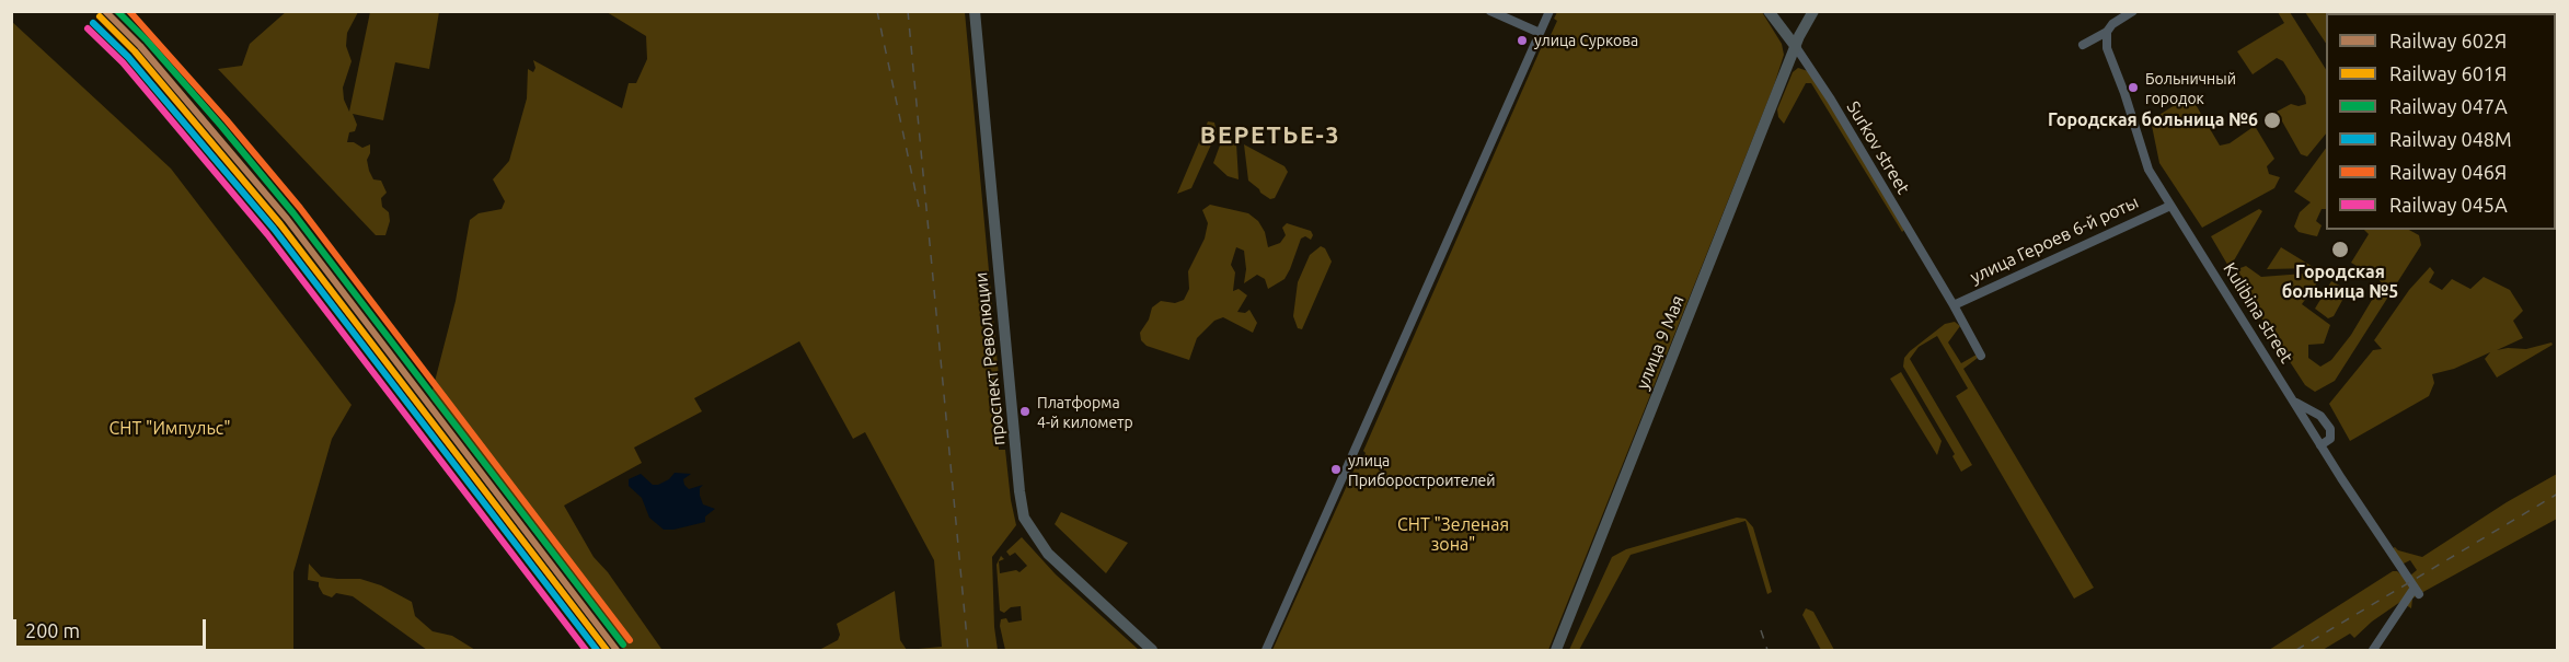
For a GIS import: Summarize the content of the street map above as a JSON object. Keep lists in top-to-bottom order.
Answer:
{
  "streets": {
    "main road": ["Surkov street", "улица 9 Мая", "проспект Революции"],
    "street": ["улица Героев 6-й роты", "Kulibina street"]
  },
  "crossings": [
    ["Surkov street", "улица Героев 6-й роты"],
    ["Surkov street", "улица 9 Мая"],
    ["улица Героев 6-й роты", "Kulibina street"]
  ],
  "districts": ["ВЕРЕТЬЕ-3"],
  "parks": ["СНТ \"Импульс\"", "СНТ \"Зеленая зона\""],
  "places": [
    "улица Суркова",
    "Больничный городок",
    "Городская больница №6",
    "Городская больница №5",
    "Платформа 4-й километр",
    "улица Приборостроителей"
  ],
  "lines": [
    "rail line 602Я",
    "rail line 047А",
    "rail line 046Я",
    "rail line 601Я",
    "rail line 048М",
    "rail line 045А"
  ],
  "legend": [
    "Railway 602Я",
    "Railway 601Я",
    "Railway 047А",
    "Railway 048М",
    "Railway 046Я",
    "Railway 045А"
  ],
  "scale_bar": "200 m"
}
